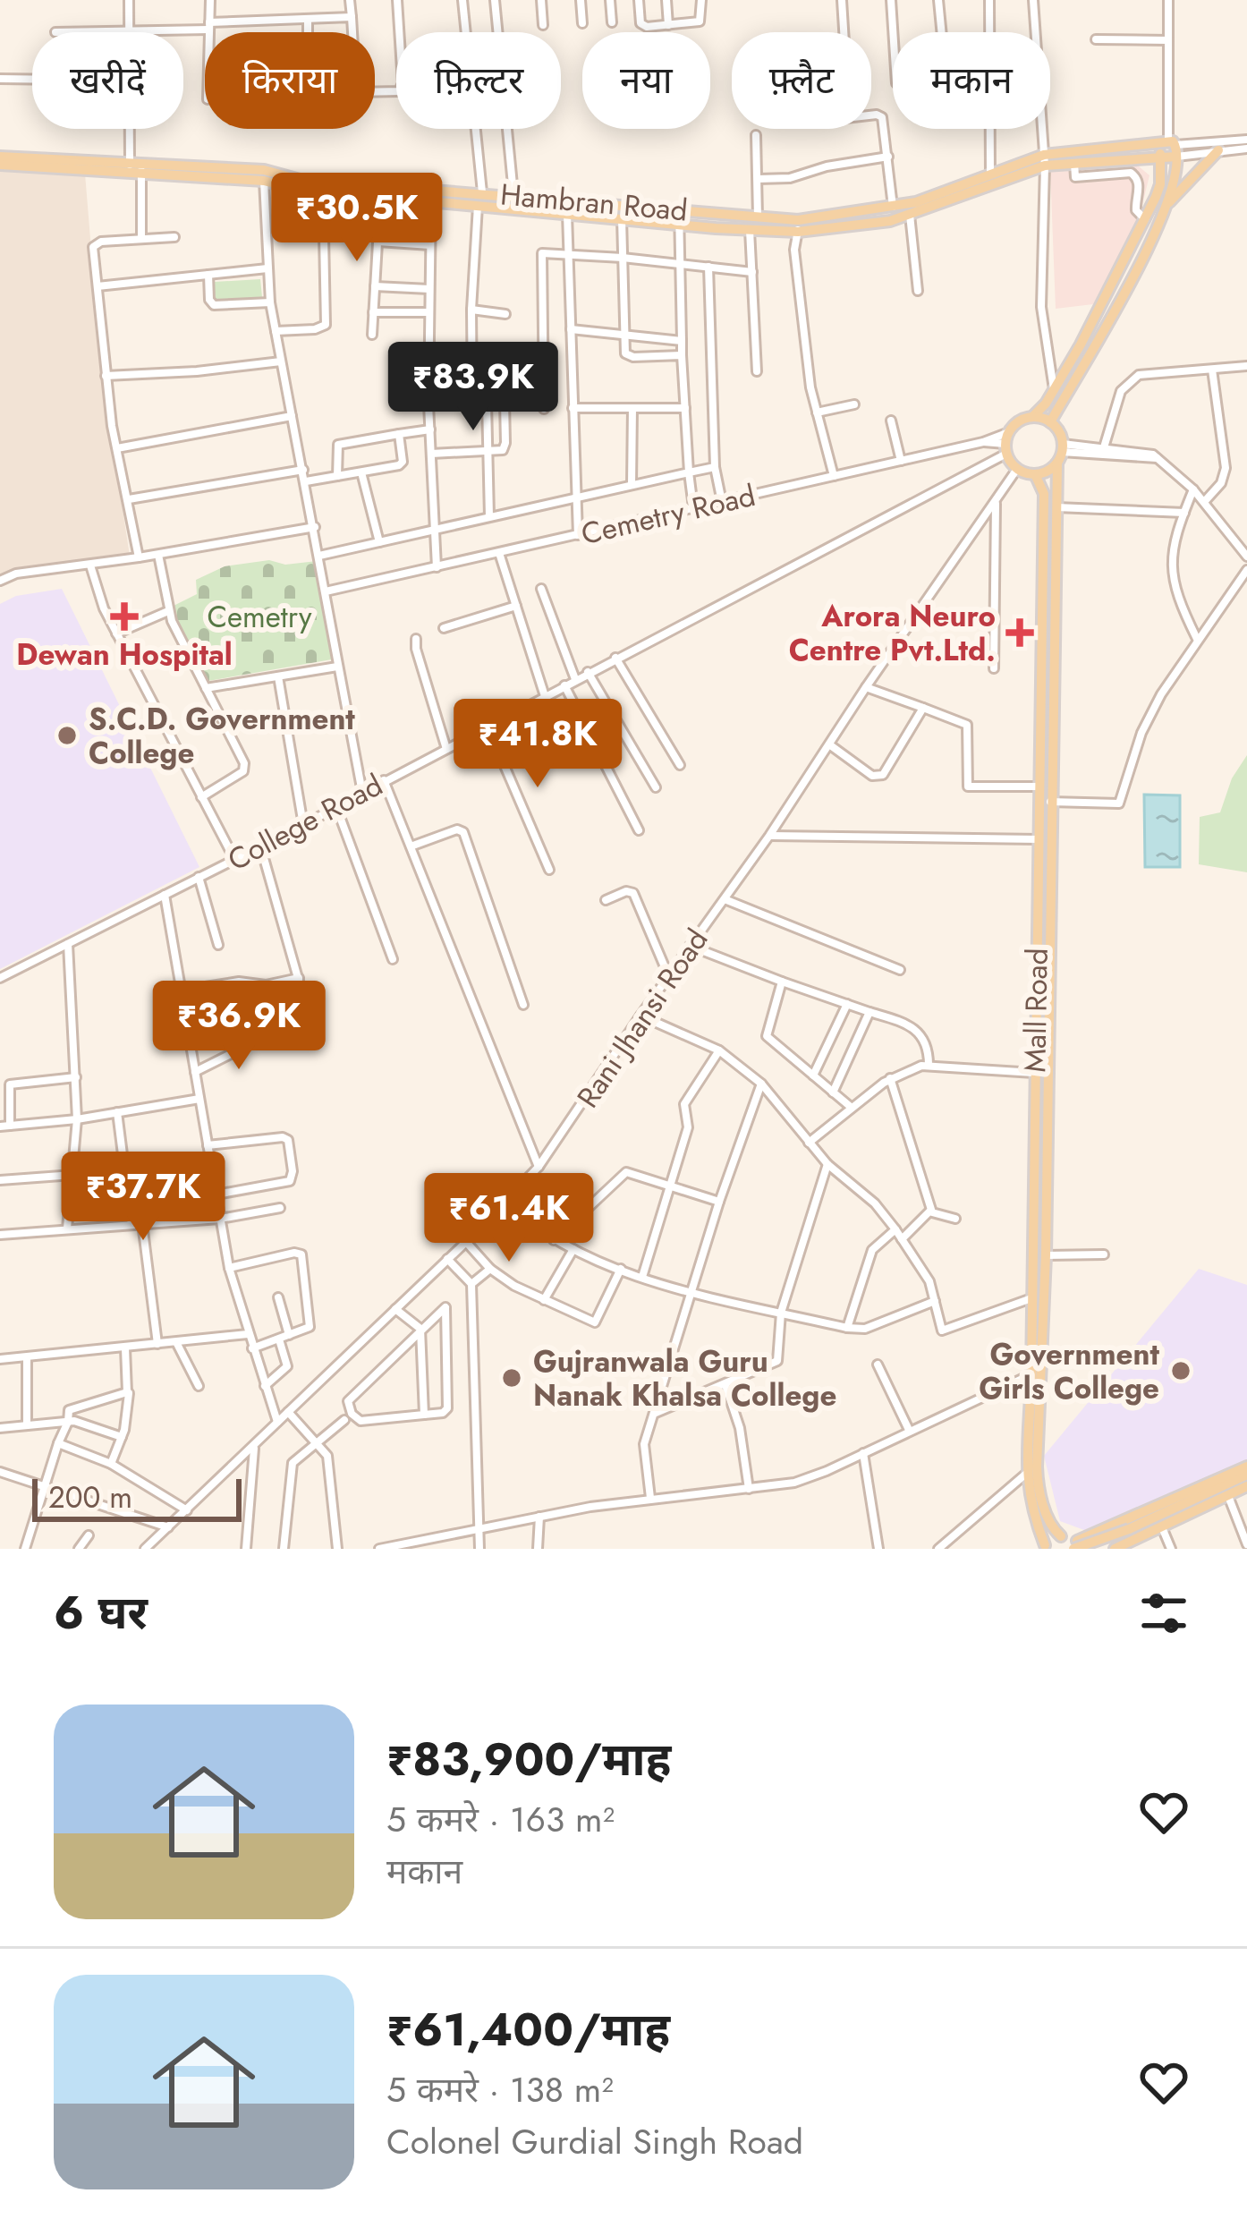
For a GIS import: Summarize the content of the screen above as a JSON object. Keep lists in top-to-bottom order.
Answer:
{
  "streets": {
    "main road": ["Hambran Road", "Mall Road"],
    "street": ["Cemetry Road", "College Road", "Rani Jhansi Road"]
  },
  "crossings": [
    ["Cemetry Road", "College Road"],
    ["Cemetry Road", "Mall Road"],
    ["Cemetry Road", "Rani Jhansi Road"],
    ["College Road", "Mall Road"],
    ["College Road", "Rani Jhansi Road"],
    ["Mall Road", "Rani Jhansi Road"]
  ],
  "parks": ["Cemetry"],
  "places": {
    "health": ["Dewan Hospital", "Arora Neuro Centre Pvt.Ltd."],
    "other": ["S.C.D. Government College", "Government Girls College", "Gujranwala Guru Nanak Khalsa College"]
  },
  "scale_bar": "200 m",
  "page": {
    "chip": [
      "खरीदें",
      "किराया",
      "फ़िल्टर",
      "नया",
      "फ़्लैट",
      "मकान"
    ],
    "price": [
      "₹30.5K",
      "₹83.9K",
      "₹41.8K",
      "₹36.9K",
      "₹37.7K",
      "₹61.4K"
    ],
    "scale": "200 m",
    "heading": "6 घर",
    "list": [
      {
        "name": "₹83,900/माह",
        "note": "5 कमरे · 163 m² · मकान"
      },
      {
        "name": "₹61,400/माह",
        "note": "5 कमरे · 138 m² · Colonel Gurdial Singh Road"
      }
    ]
  }
}
